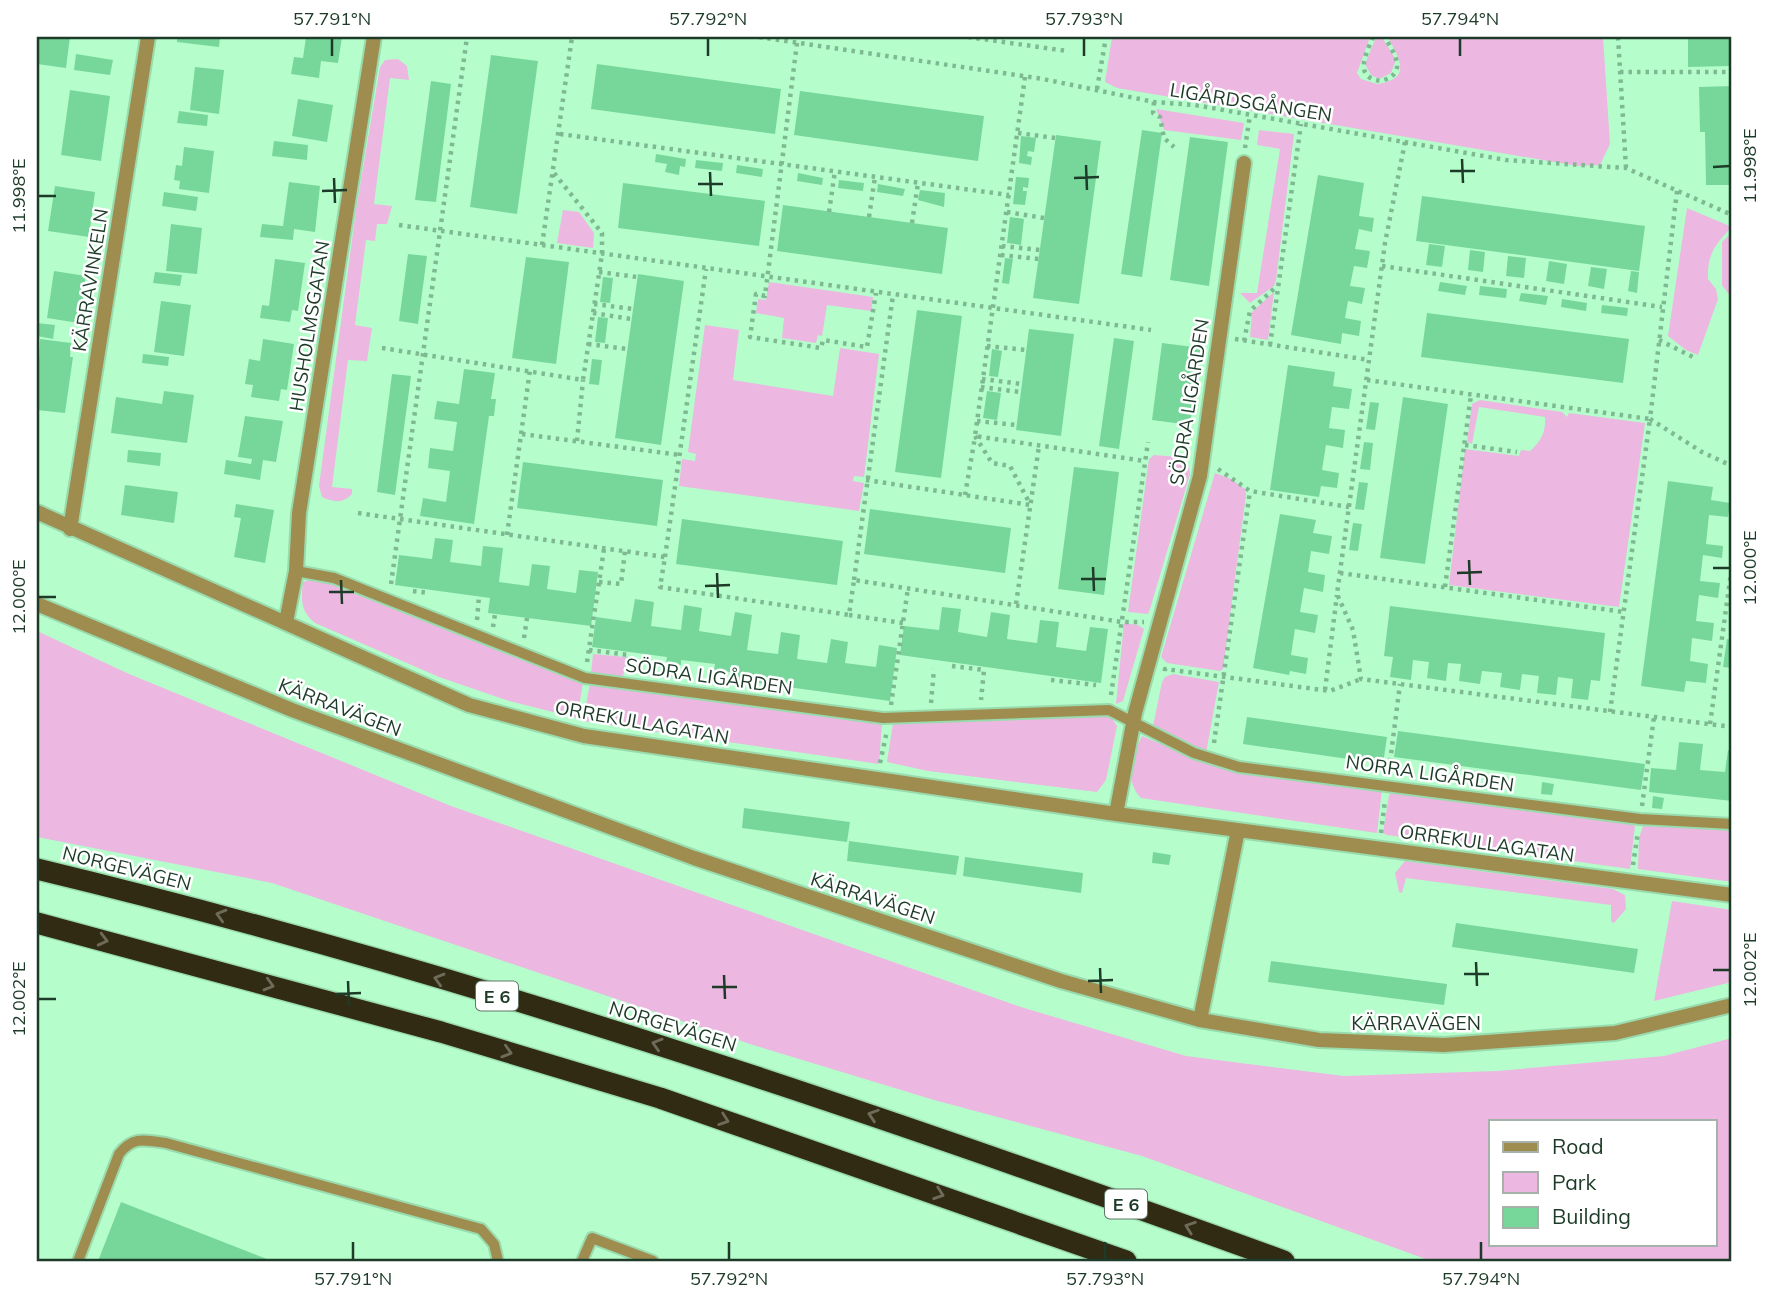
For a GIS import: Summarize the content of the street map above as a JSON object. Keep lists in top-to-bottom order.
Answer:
{
  "streets": {
    "highway": ["NORGEVÄGEN", "E 6"],
    "street": [
      "KÄRRAVINKELN",
      "HUSHOLMSGATAN",
      "SÖDRA LIGÅRDEN",
      "KÄRRAVÄGEN",
      "ORREKULLAGATAN"
    ],
    "lane": ["NORRA LIGÅRDEN"],
    "path": ["LIGÅRDSGÅNGEN"]
  },
  "crossings": [
    ["KÄRRAVINKELN", "ORREKULLAGATAN"],
    ["HUSHOLMSGATAN", "SÖDRA LIGÅRDEN"],
    ["HUSHOLMSGATAN", "ORREKULLAGATAN"],
    ["SÖDRA LIGÅRDEN", "ORREKULLAGATAN"],
    ["SÖDRA LIGÅRDEN", "NORRA LIGÅRDEN"]
  ],
  "legend": ["Road", "Park", "Building"],
  "coordinates": [
    "57.791°N",
    "57.792°N",
    "57.793°N",
    "57.794°N",
    "11.998°E",
    "12.000°E",
    "12.002°E"
  ]
}
